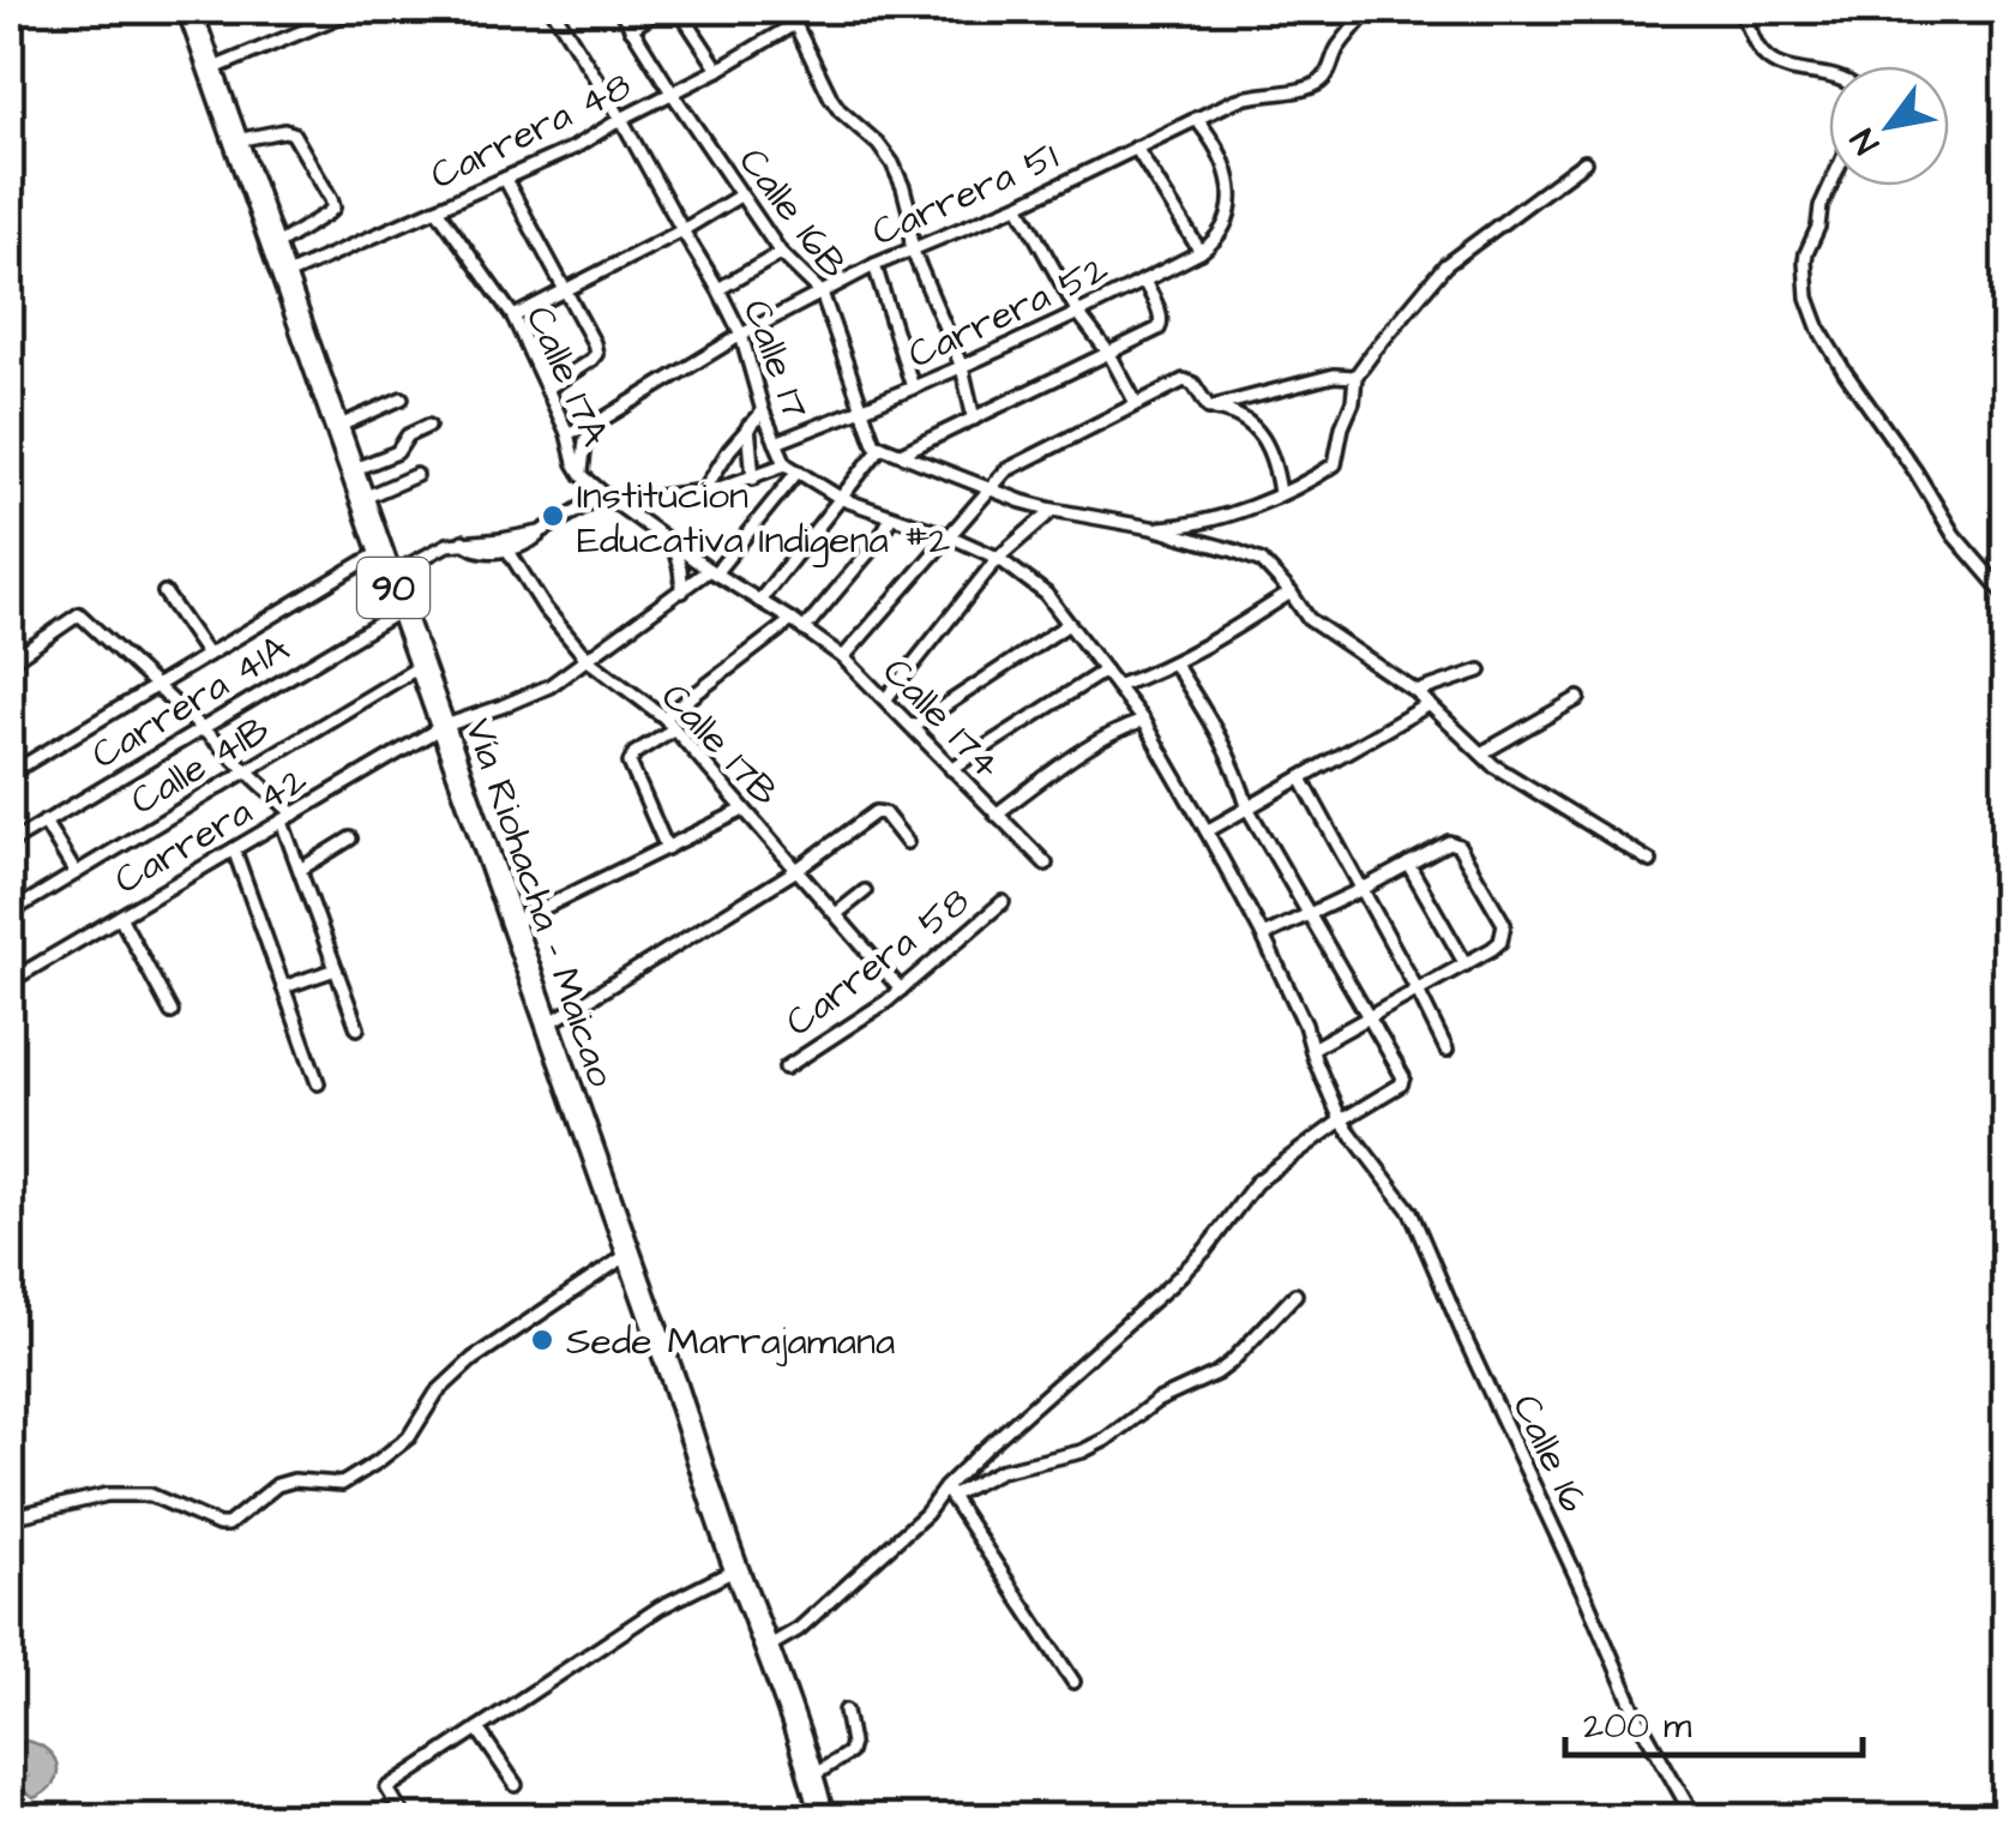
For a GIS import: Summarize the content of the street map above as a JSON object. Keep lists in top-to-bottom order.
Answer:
{
  "streets": {
    "highway": ["90", "Vía Riohacha - Maicao"],
    "street": [
      "Carrera 48",
      "Carrera 51",
      "Calle 16B",
      "Carrera 52",
      "Calle 17",
      "Calle 17A",
      "Carrera 41A",
      "Calle 174",
      "Calle 17B",
      "Calle 41B",
      "Carrera 42",
      "Carrera 58",
      "Calle 16"
    ]
  },
  "crossings": [
    ["Carrera 48", "Calle 16B"],
    ["Carrera 48", "Calle 17"],
    ["Carrera 48", "Calle 17A"],
    ["Carrera 48", "Vía Riohacha - Maicao"],
    ["Carrera 51", "Calle 16B"],
    ["Carrera 51", "Calle 17"],
    ["Carrera 51", "Calle 17A"],
    ["Calle 16B", "Carrera 52"],
    ["Carrera 52", "Calle 17"],
    ["Calle 17", "Carrera 42"],
    ["Calle 17", "Calle 16"],
    ["Calle 17A", "Calle 174"],
    ["Calle 17A", "Carrera 42"],
    ["Carrera 41A", "Vía Riohacha - Maicao"],
    ["Calle 17B", "Carrera 42"],
    ["Calle 17B", "Carrera 58"],
    ["Calle 41B", "Vía Riohacha - Maicao"],
    ["Carrera 42", "Vía Riohacha - Maicao"]
  ],
  "places": ["Institucion Educativa Indigena #2", "Sede Marrajamana"],
  "scale_bar": "200 m",
  "north": "bottom left"
}
